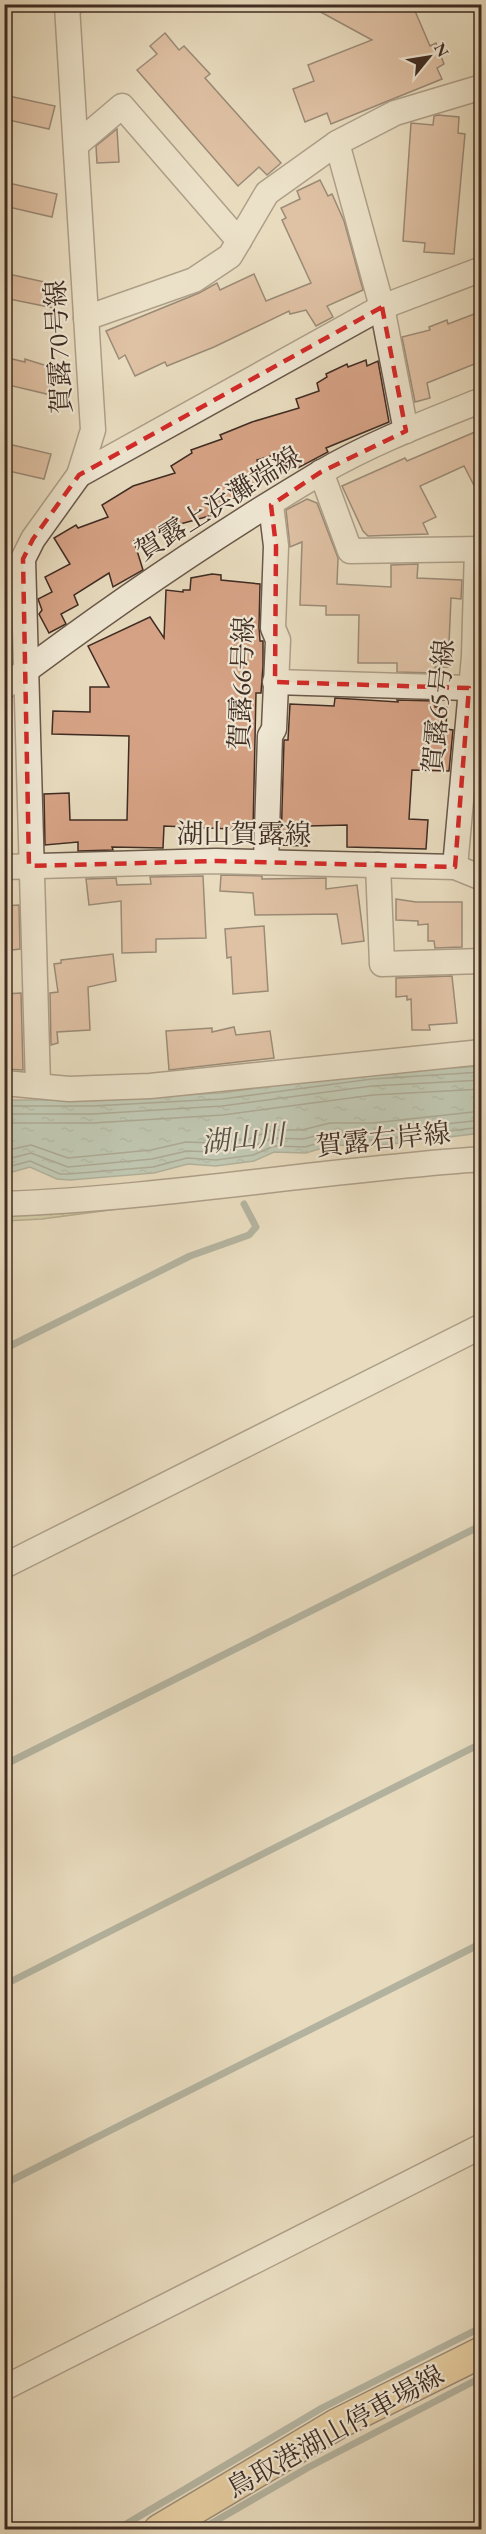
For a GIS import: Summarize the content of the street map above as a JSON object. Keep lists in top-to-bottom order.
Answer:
{
  "streets": {
    "main road": ["鳥取港湖山停車場線"],
    "street": [
      "賀露70号線",
      "賀露上浜灘端線",
      "賀露66号線",
      "賀露65号線",
      "湖山賀露線",
      "賀露右岸線"
    ]
  },
  "crossings": [
    ["賀露70号線", "賀露上浜灘端線"],
    ["賀露70号線", "湖山賀露線"],
    ["賀露上浜灘端線", "賀露66号線"],
    ["賀露66号線", "湖山賀露線"],
    ["賀露65号線", "湖山賀露線"]
  ],
  "water": ["湖山川"],
  "north": "top right"
}
